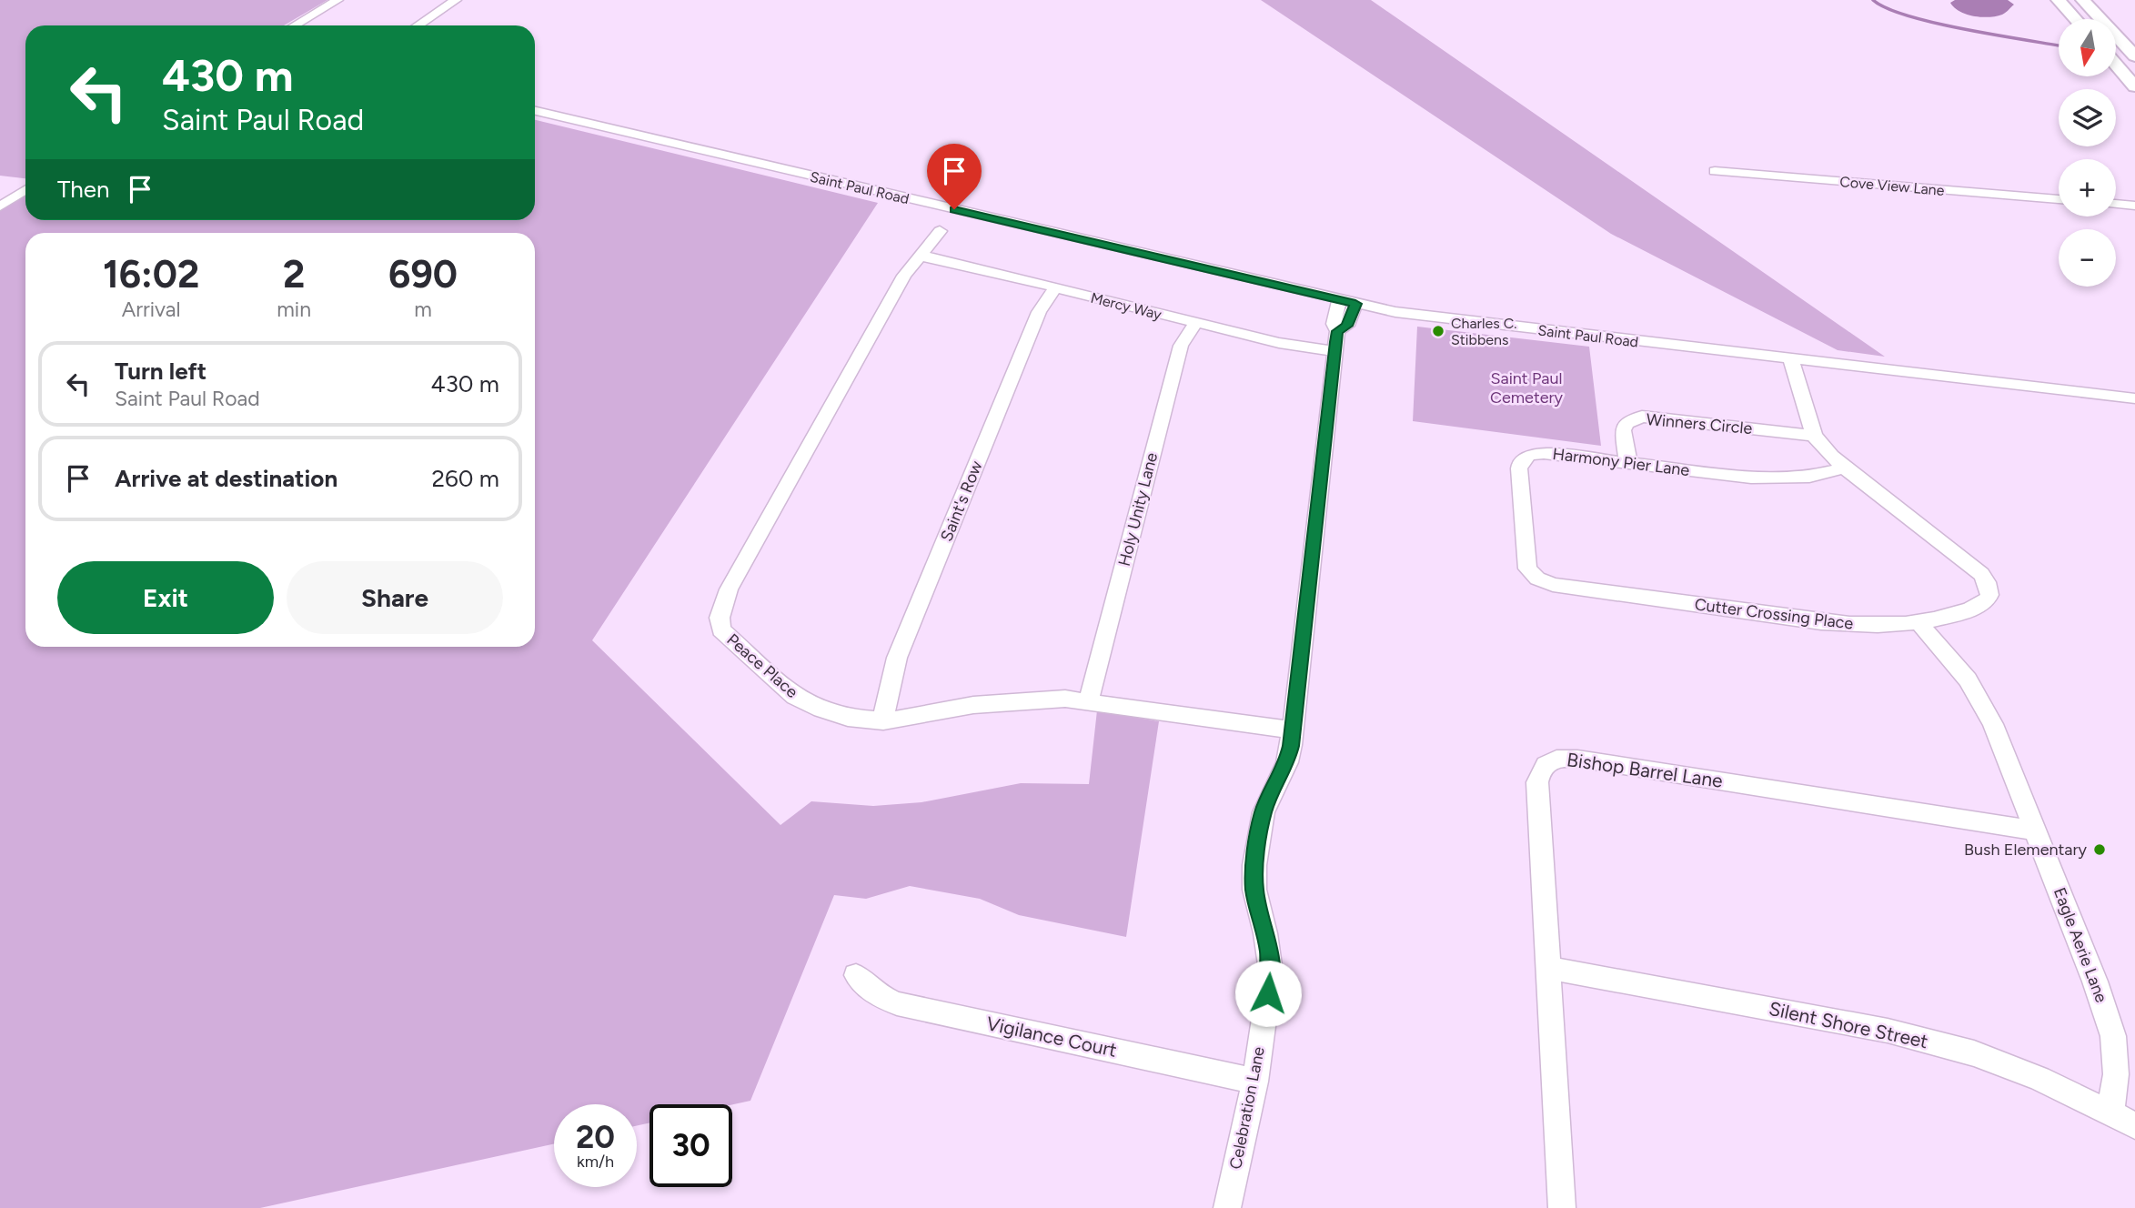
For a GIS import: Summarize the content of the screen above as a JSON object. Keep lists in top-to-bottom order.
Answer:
{
  "streets": {
    "street": [
      "Cove View Lane",
      "Saint Paul Road",
      "Mercy Way",
      "Winners Circle",
      "Harmony Pier Lane",
      "Saint's Row",
      "Holy Unity Lane",
      "Cutter Crossing Place",
      "Peace Place",
      "Bishop Barrel Lane",
      "Eagle Aerie Lane",
      "Silent Shore Street",
      "Vigilance Court",
      "Celebration Lane"
    ]
  },
  "crossings": [
    ["Saint Paul Road", "Cutter Crossing Place"],
    ["Saint Paul Road", "Peace Place"],
    ["Saint Paul Road", "Celebration Lane"],
    ["Mercy Way", "Saint's Row"],
    ["Mercy Way", "Holy Unity Lane"],
    ["Mercy Way", "Peace Place"],
    ["Mercy Way", "Celebration Lane"],
    ["Winners Circle", "Harmony Pier Lane"],
    ["Winners Circle", "Cutter Crossing Place"],
    ["Harmony Pier Lane", "Cutter Crossing Place"],
    ["Saint's Row", "Peace Place"],
    ["Holy Unity Lane", "Peace Place"],
    ["Cutter Crossing Place", "Eagle Aerie Lane"],
    ["Peace Place", "Celebration Lane"],
    ["Bishop Barrel Lane", "Eagle Aerie Lane"],
    ["Bishop Barrel Lane", "Silent Shore Street"],
    ["Eagle Aerie Lane", "Silent Shore Street"],
    ["Vigilance Court", "Celebration Lane"]
  ],
  "parks": ["Saint Paul Cemetery"],
  "places": ["Charles C. Stibbens", "Bush Elementary"],
  "north": "bottom",
  "page": {
    "map_buttons": ["+", "−"],
    "turn": ["430 m", "Saint Paul Road"],
    "then": "Then",
    "eta": [
      "16:02",
      "Arrival",
      "2",
      "min",
      "690",
      "m"
    ],
    "list": [
      {
        "name": "Turn left",
        "note": "Saint Paul Road",
        "value": "430 m"
      },
      {
        "name": "Arrive at destination",
        "value": "260 m"
      }
    ],
    "buttons": ["Exit", "Share"],
    "speed": "20 km/h",
    "limit": "30"
  }
}
